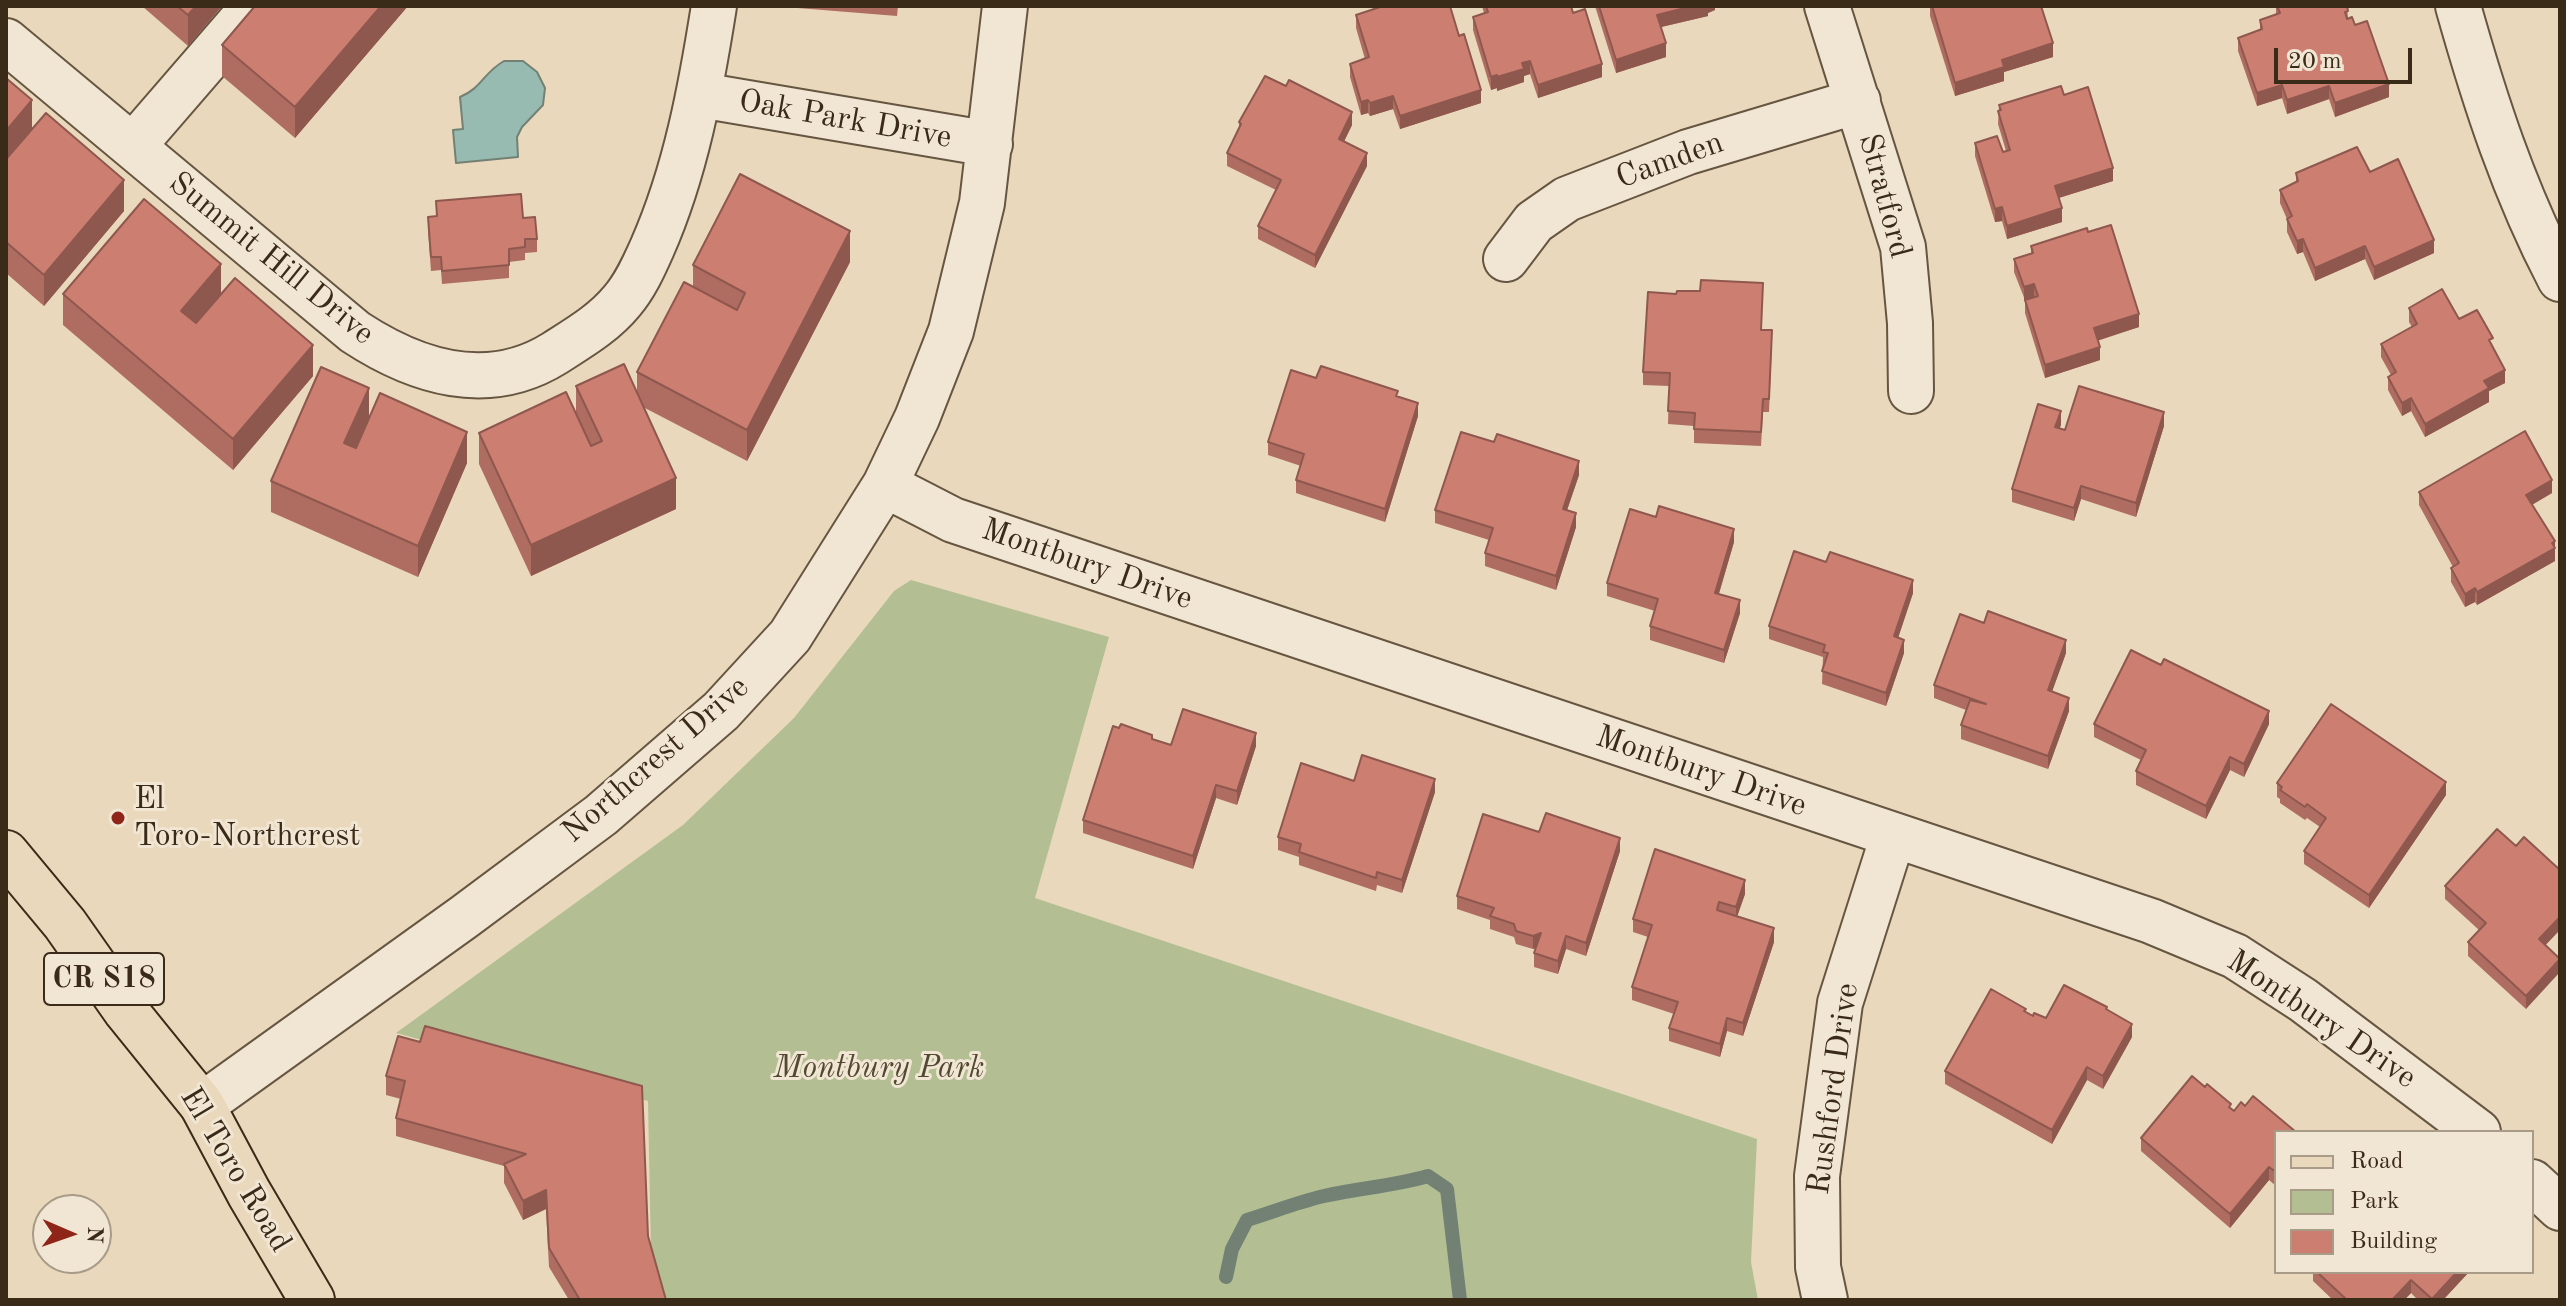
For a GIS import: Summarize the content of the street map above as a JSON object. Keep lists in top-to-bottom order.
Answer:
{
  "streets": {
    "main road": ["CR S18", "El Toro Road"],
    "street": [
      "Oak Park Drive",
      "Camden",
      "Stratford",
      "Summit Hill Drive",
      "Montbury Drive",
      "Northcrest Drive",
      "Rushford Drive"
    ]
  },
  "crossings": [
    ["Oak Park Drive", "Summit Hill Drive"],
    ["Oak Park Drive", "Northcrest Drive"],
    ["Camden", "Stratford"],
    ["Montbury Drive", "Northcrest Drive"],
    ["Montbury Drive", "Rushford Drive"],
    ["Northcrest Drive", "El Toro Road"]
  ],
  "parks": ["Montbury Park"],
  "places": ["El Toro-Northcrest"],
  "legend": ["Road", "Park", "Building"],
  "scale_bar": "20 m",
  "north": "right"
}
